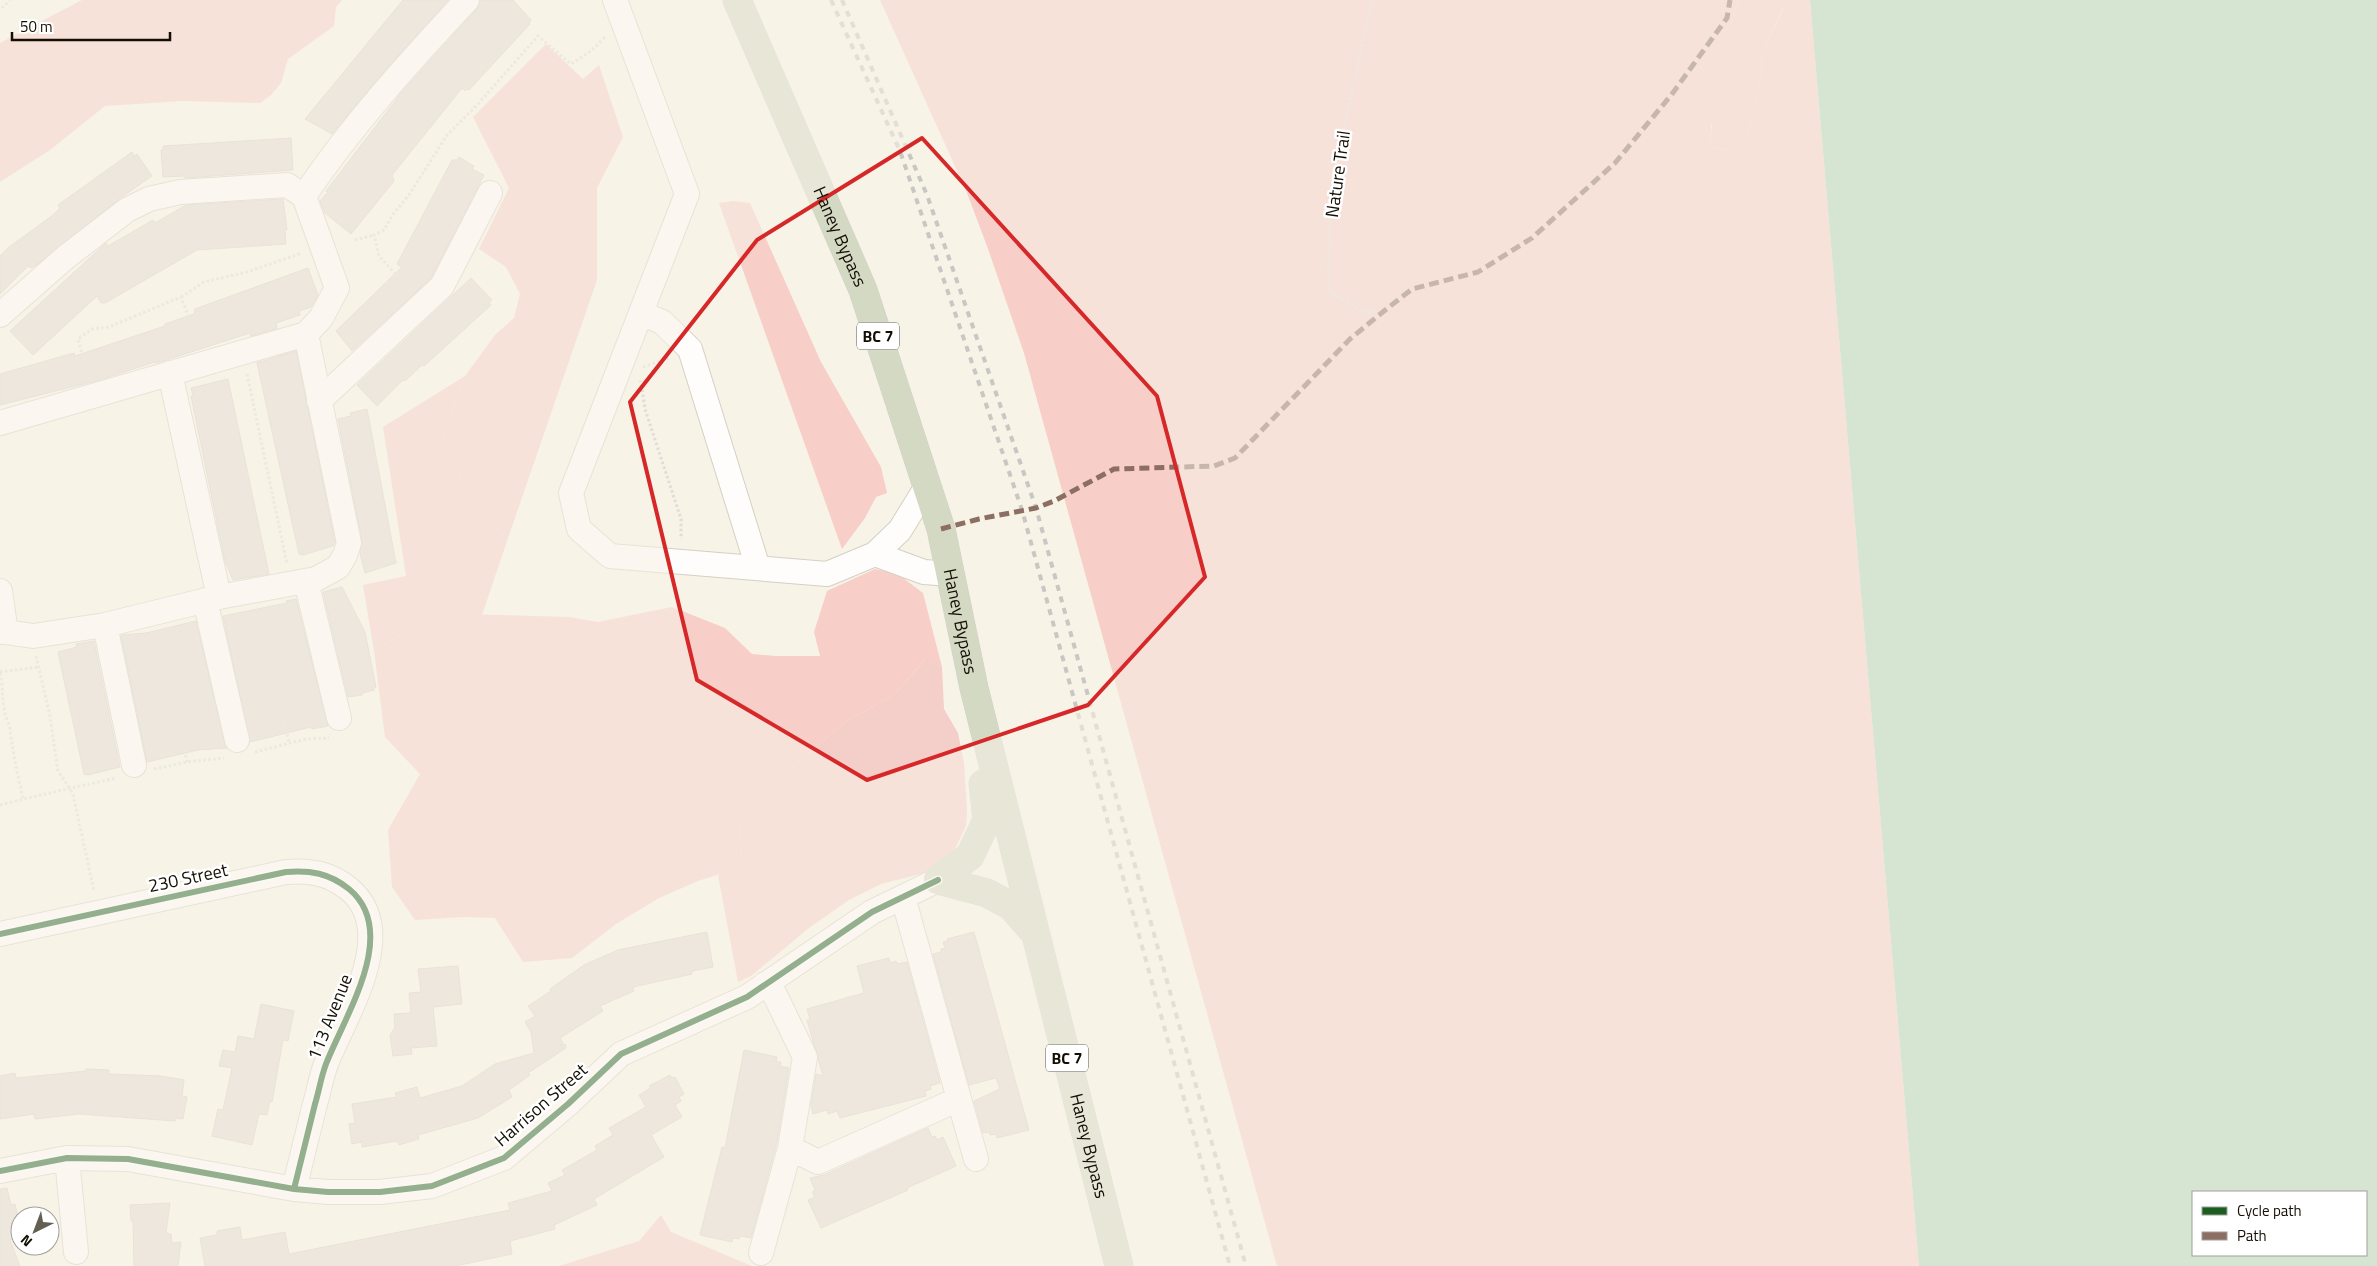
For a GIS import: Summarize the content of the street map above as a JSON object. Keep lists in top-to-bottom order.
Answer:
{
  "streets": {
    "highway": ["Haney Bypass", "BC 7"],
    "street": ["230 Street", "113 Avenue", "Harrison Street"],
    "path": ["Nature Trail"]
  },
  "crossings": [
    ["230 Street", "113 Avenue"],
    ["113 Avenue", "Harrison Street"]
  ],
  "legend": ["Cycle path", "Path"],
  "scale_bar": "50 m",
  "north": "bottom left"
}
